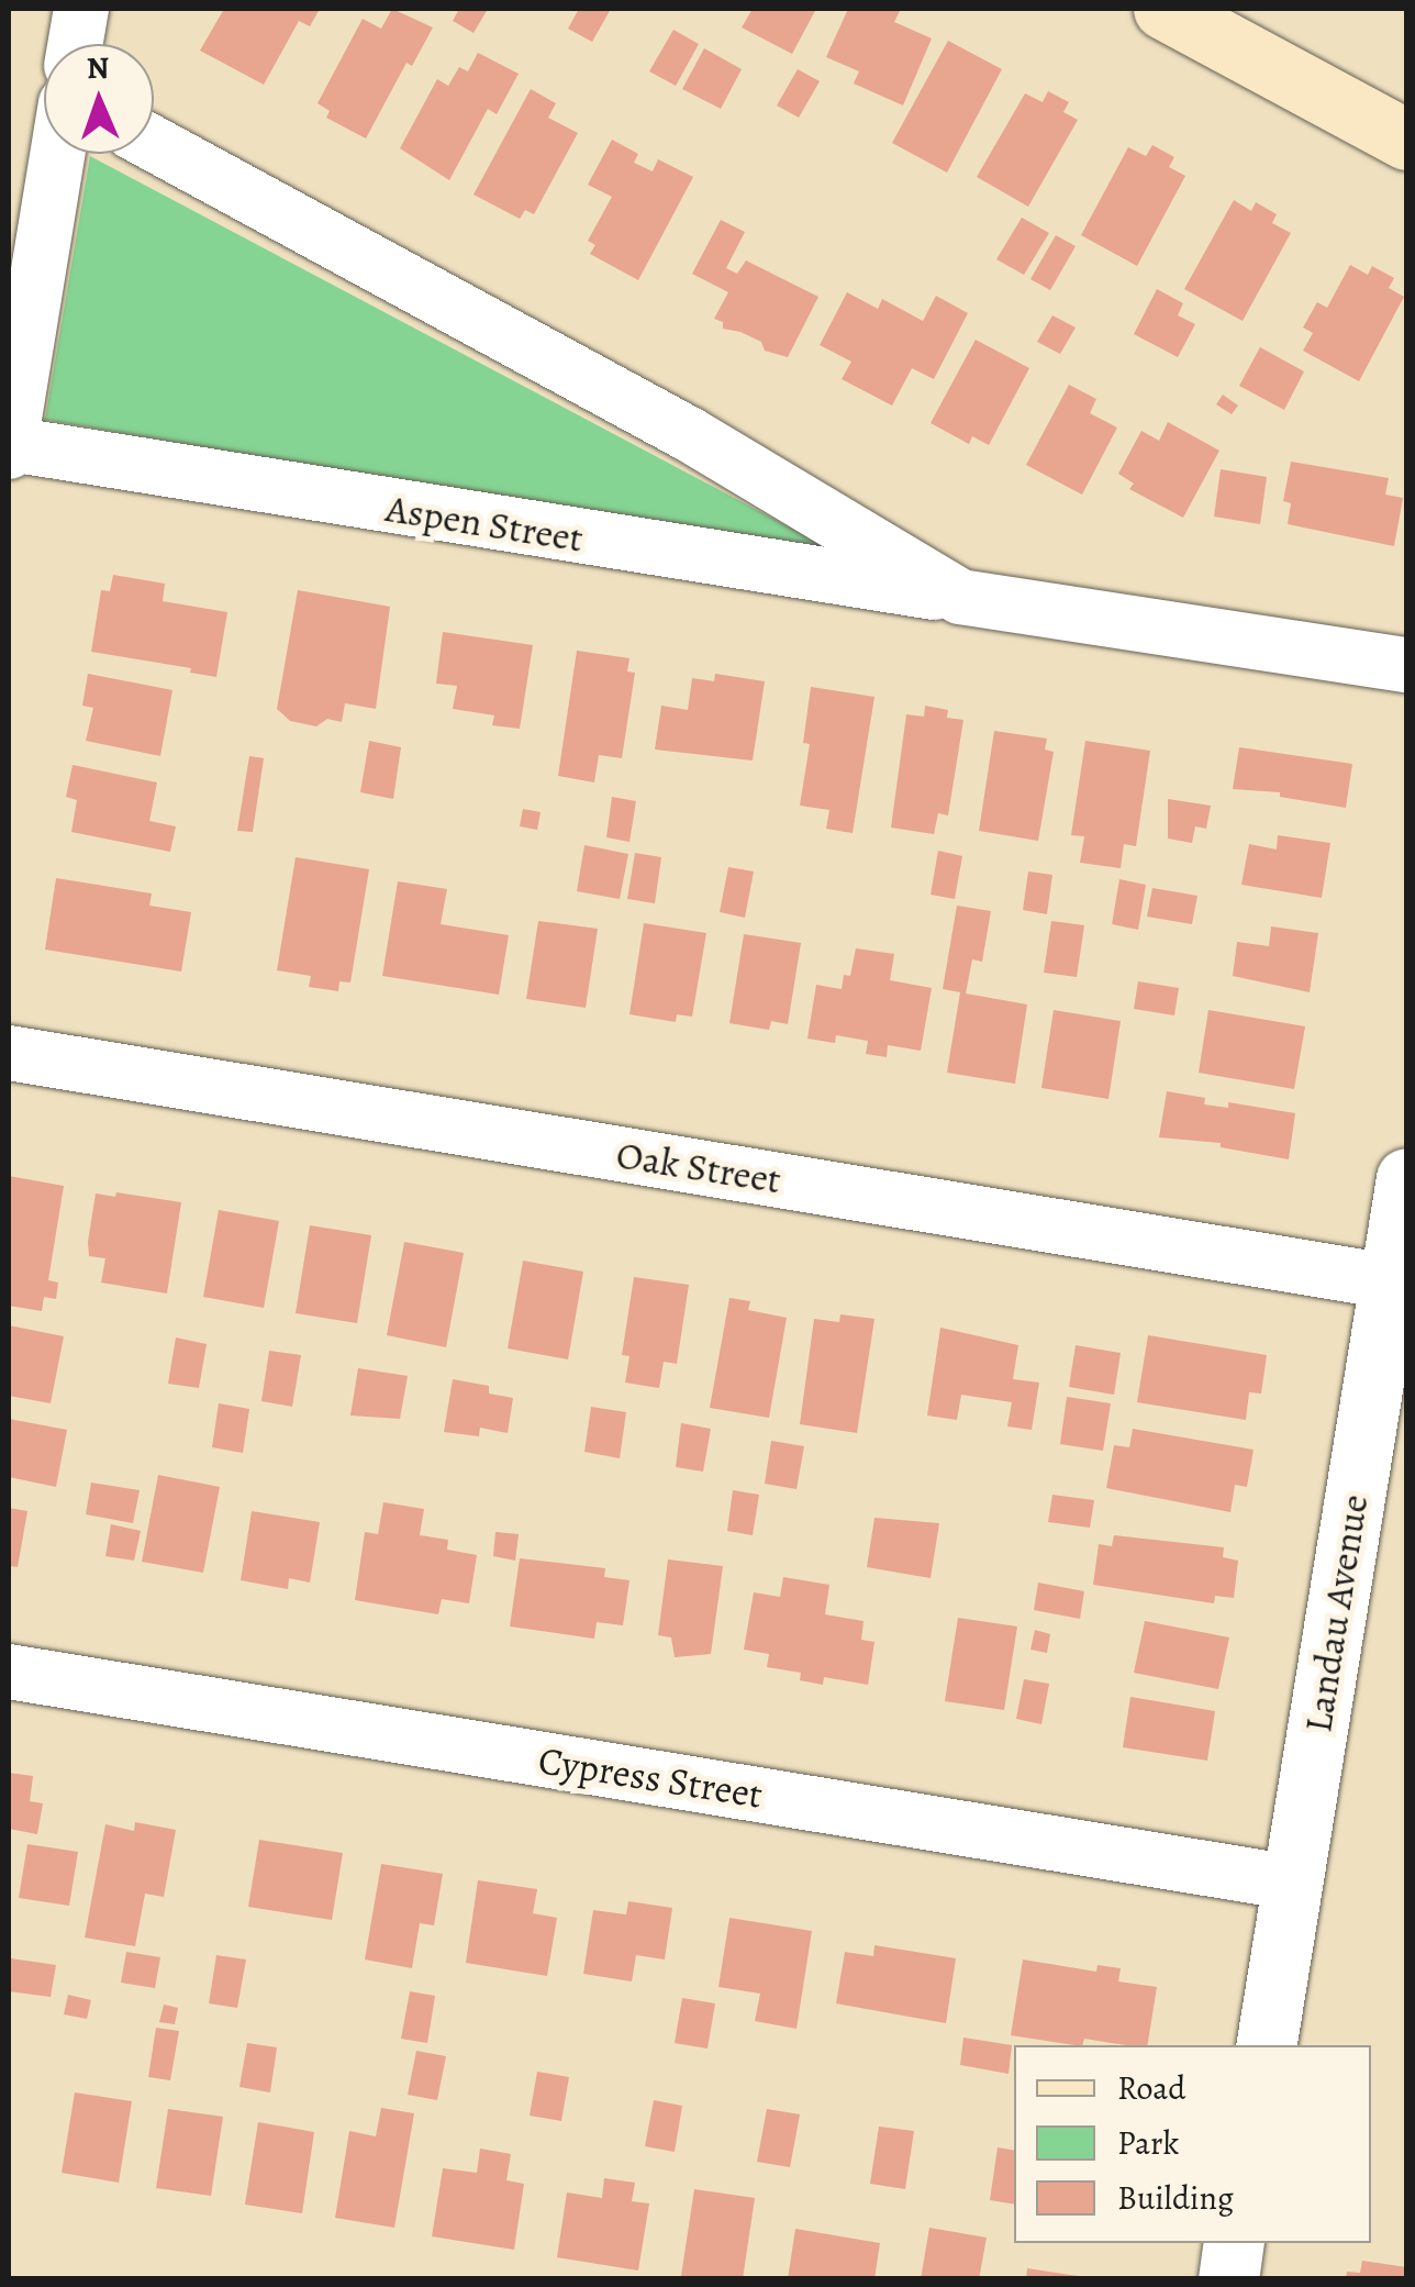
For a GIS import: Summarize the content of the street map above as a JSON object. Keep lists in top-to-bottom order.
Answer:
{
  "streets": {
    "street": [
      "Aspen Street",
      "Oak Street",
      "Landau Avenue",
      "Cypress Street"
    ]
  },
  "crossings": [
    ["Oak Street", "Landau Avenue"],
    ["Landau Avenue", "Cypress Street"]
  ],
  "legend": ["Road", "Park", "Building"],
  "north": "top"
}
